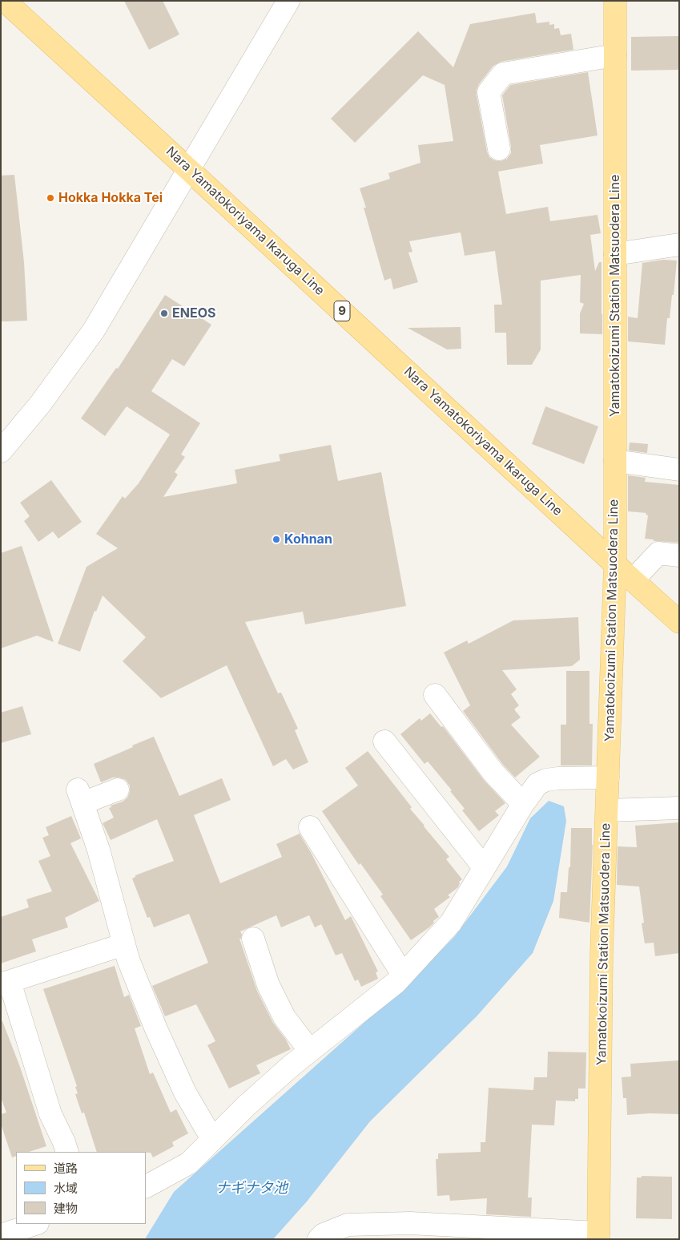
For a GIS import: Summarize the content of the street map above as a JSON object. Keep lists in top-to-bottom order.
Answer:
{
  "streets": {
    "main road": ["Nara Yamatokoriyama Ikaruga Line", "Yamatokoizumi Station Matsuodera Line", "9"]
  },
  "crossings": [
    ["Nara Yamatokoriyama Ikaruga Line", "Yamatokoizumi Station Matsuodera Line"]
  ],
  "water": ["ナギナタ池"],
  "places": ["Hokka Hokka Tei", "ENEOS", "Kohnan"],
  "legend": ["道路", "水域", "建物"]
}
